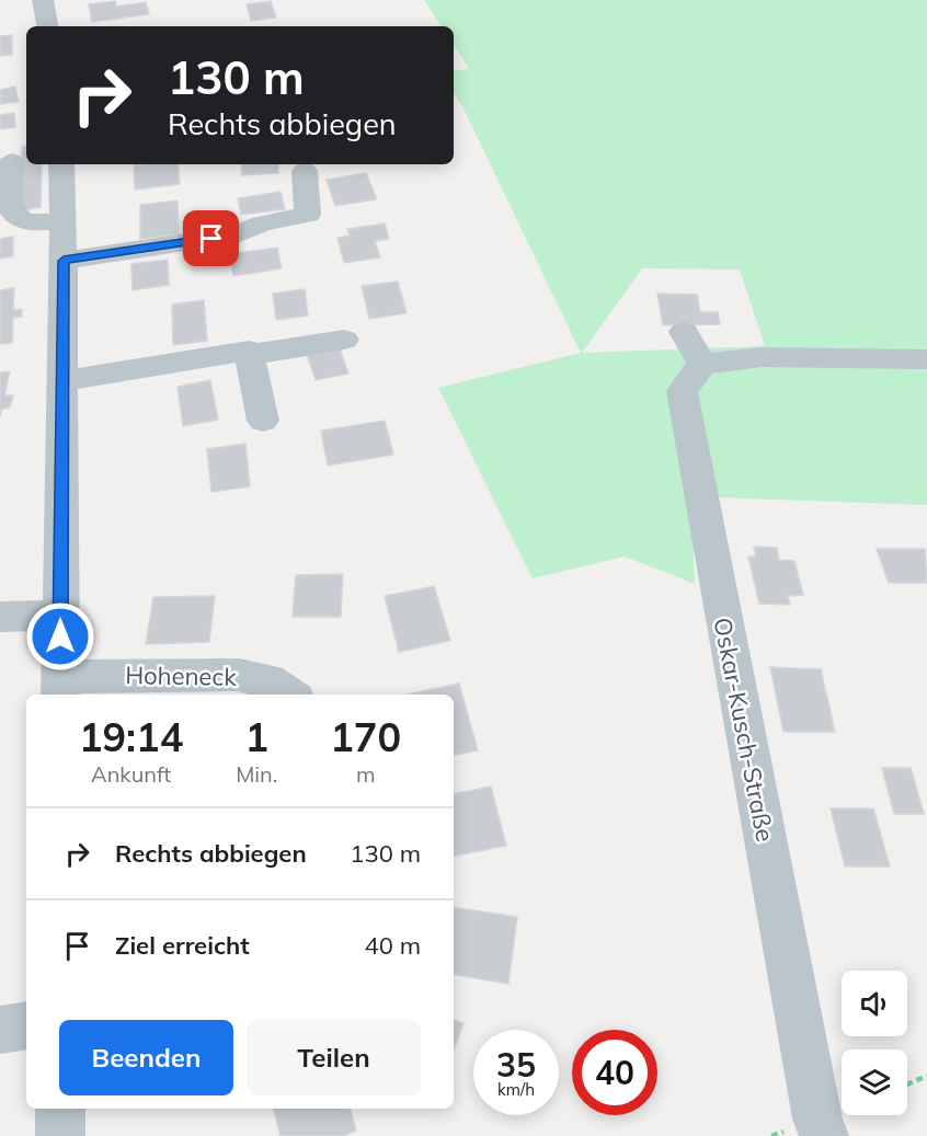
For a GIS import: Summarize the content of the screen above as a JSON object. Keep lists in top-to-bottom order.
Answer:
{
  "streets": {
    "street": ["Hoheneck", "Oskar-Kusch-Straße"]
  },
  "page": {
    "turn": ["130 m", "Rechts abbiegen"],
    "eta": [
      "19:14",
      "Ankunft",
      "1",
      "Min.",
      "170",
      "m"
    ],
    "list": [
      {
        "name": "Rechts abbiegen",
        "value": "130 m"
      },
      {
        "name": "Ziel erreicht",
        "value": "40 m"
      }
    ],
    "buttons": ["Beenden", "Teilen"],
    "speed": "35 km/h",
    "limit": "40"
  }
}
